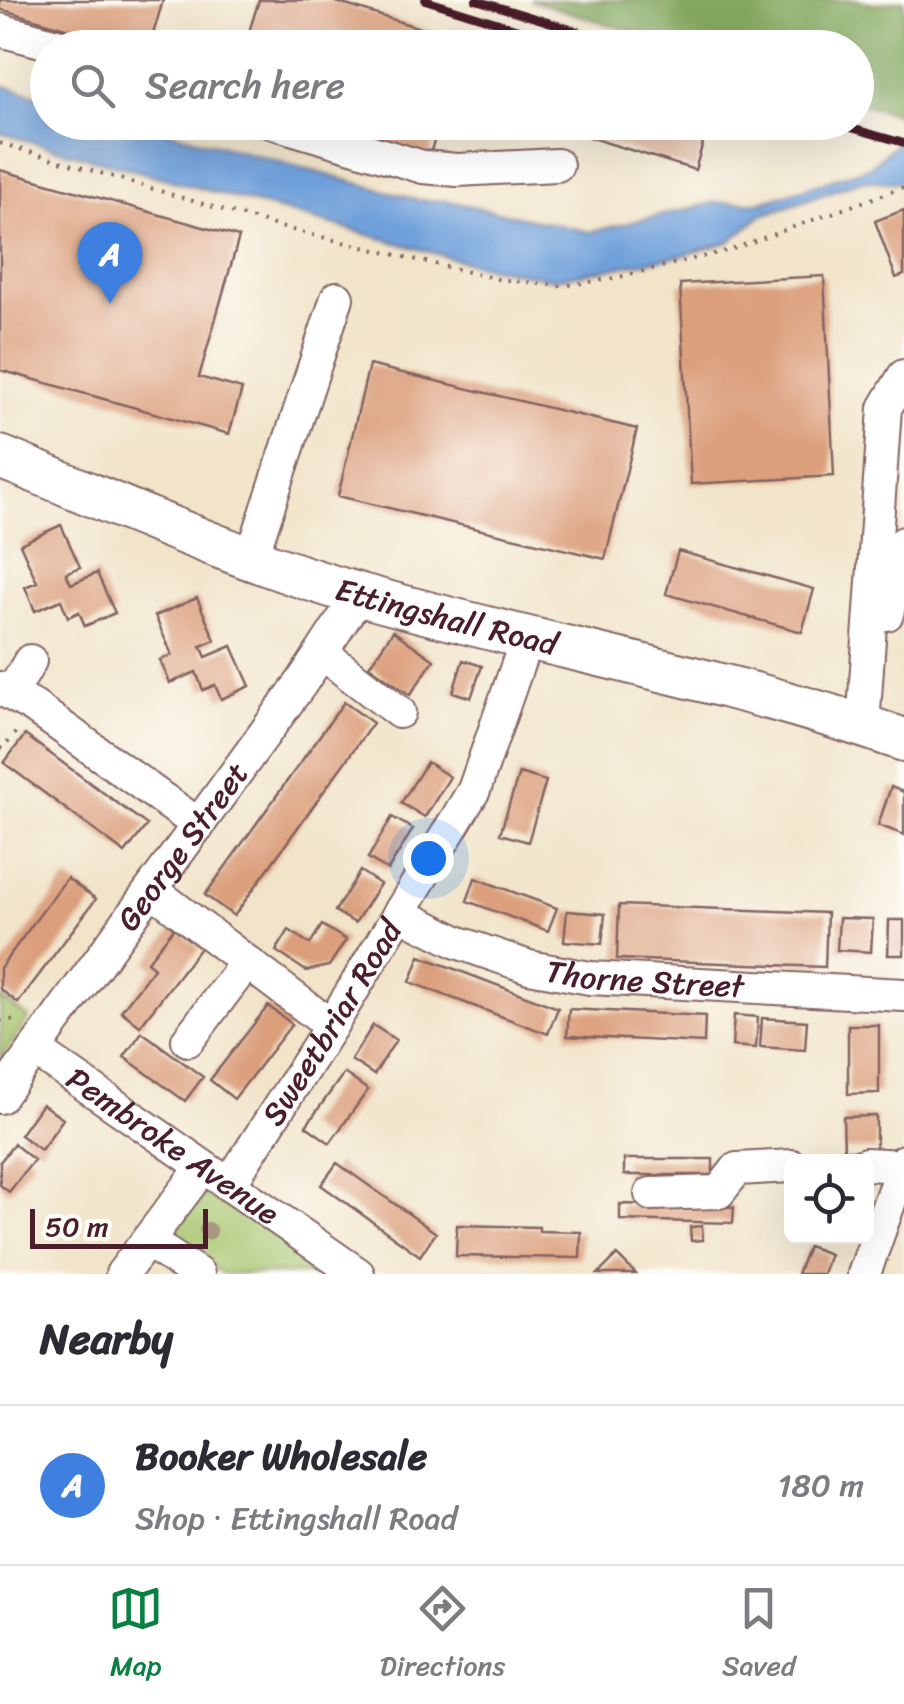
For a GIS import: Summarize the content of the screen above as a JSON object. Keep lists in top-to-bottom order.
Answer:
{
  "streets": {
    "main road": ["Ettingshall Road"],
    "street": [
      "George Street",
      "Thorne Street",
      "Sweetbriar Road",
      "Pembroke Avenue"
    ]
  },
  "crossings": [
    ["Ettingshall Road", "George Street"],
    ["Ettingshall Road", "Sweetbriar Road"],
    ["George Street", "Pembroke Avenue"],
    ["Thorne Street", "Sweetbriar Road"],
    ["Sweetbriar Road", "Pembroke Avenue"]
  ],
  "scale_bar": "50 m",
  "page": {
    "search": "Search here",
    "pins": "A",
    "scale": "50 m",
    "heading": "Nearby",
    "list": [
      {
        "mark": "A",
        "name": "Booker Wholesale",
        "note": "Shop · Ettingshall Road",
        "value": "180 m"
      }
    ],
    "nav": ["Map", "Directions", "Saved"]
  }
}
